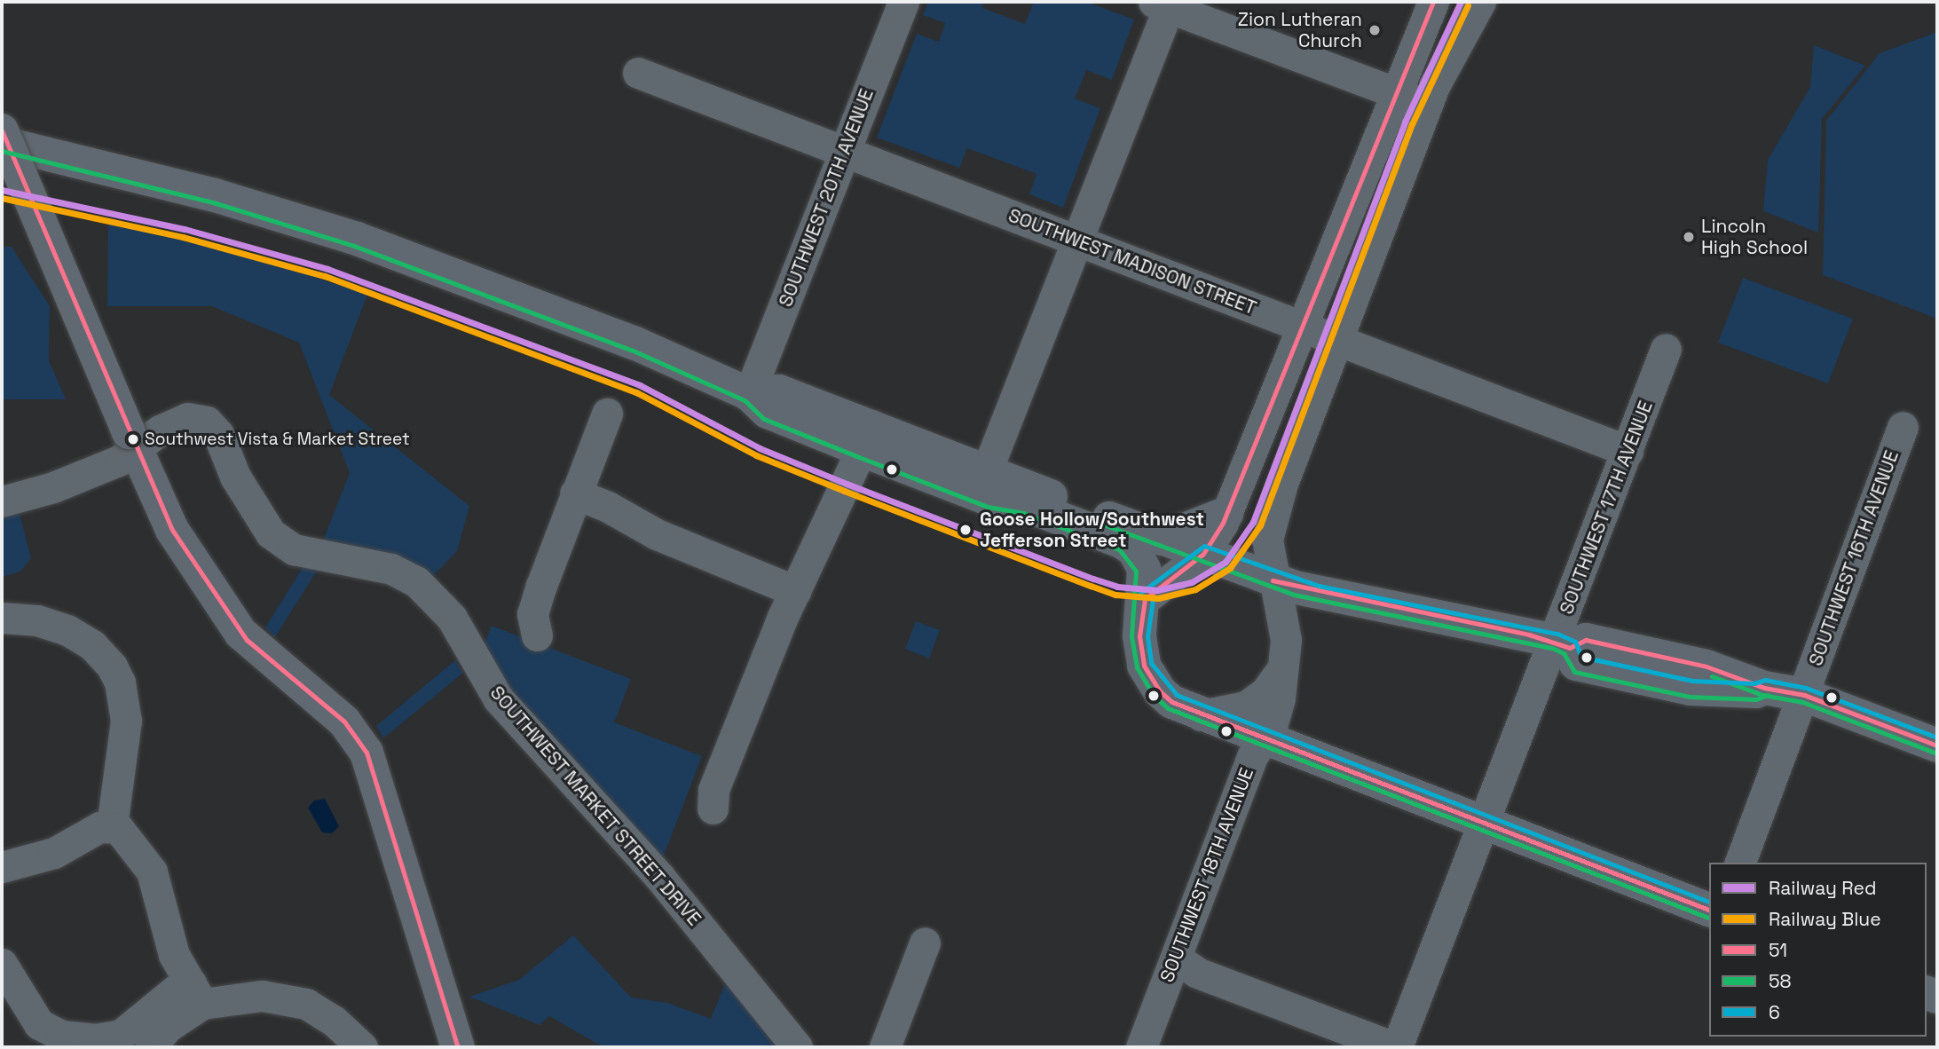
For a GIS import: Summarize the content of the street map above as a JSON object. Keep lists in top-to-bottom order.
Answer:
{
  "streets": {
    "street": [
      "SOUTHWEST 20TH AVENUE",
      "SOUTHWEST MADISON STREET",
      "SOUTHWEST 17TH AVENUE",
      "SOUTHWEST 16TH AVENUE",
      "SOUTHWEST MARKET STREET DRIVE",
      "SOUTHWEST 18TH AVENUE"
    ]
  },
  "crossings": [
    ["SOUTHWEST 20TH AVENUE", "SOUTHWEST MADISON STREET"],
    ["SOUTHWEST MADISON STREET", "SOUTHWEST 17TH AVENUE"],
    ["SOUTHWEST MADISON STREET", "SOUTHWEST 18TH AVENUE"]
  ],
  "places": [
    "Zion Lutheran Church",
    "Lincoln High School",
    "Southwest Vista & Market Street",
    "Goose Hollow/Southwest Jefferson Street"
  ],
  "lines": [
    "rail line Red",
    "transit line 51",
    "rail line Blue",
    "transit line 58",
    "transit line 6"
  ],
  "legend": [
    "Railway Red",
    "Railway Blue",
    "51",
    "58",
    "6"
  ]
}
